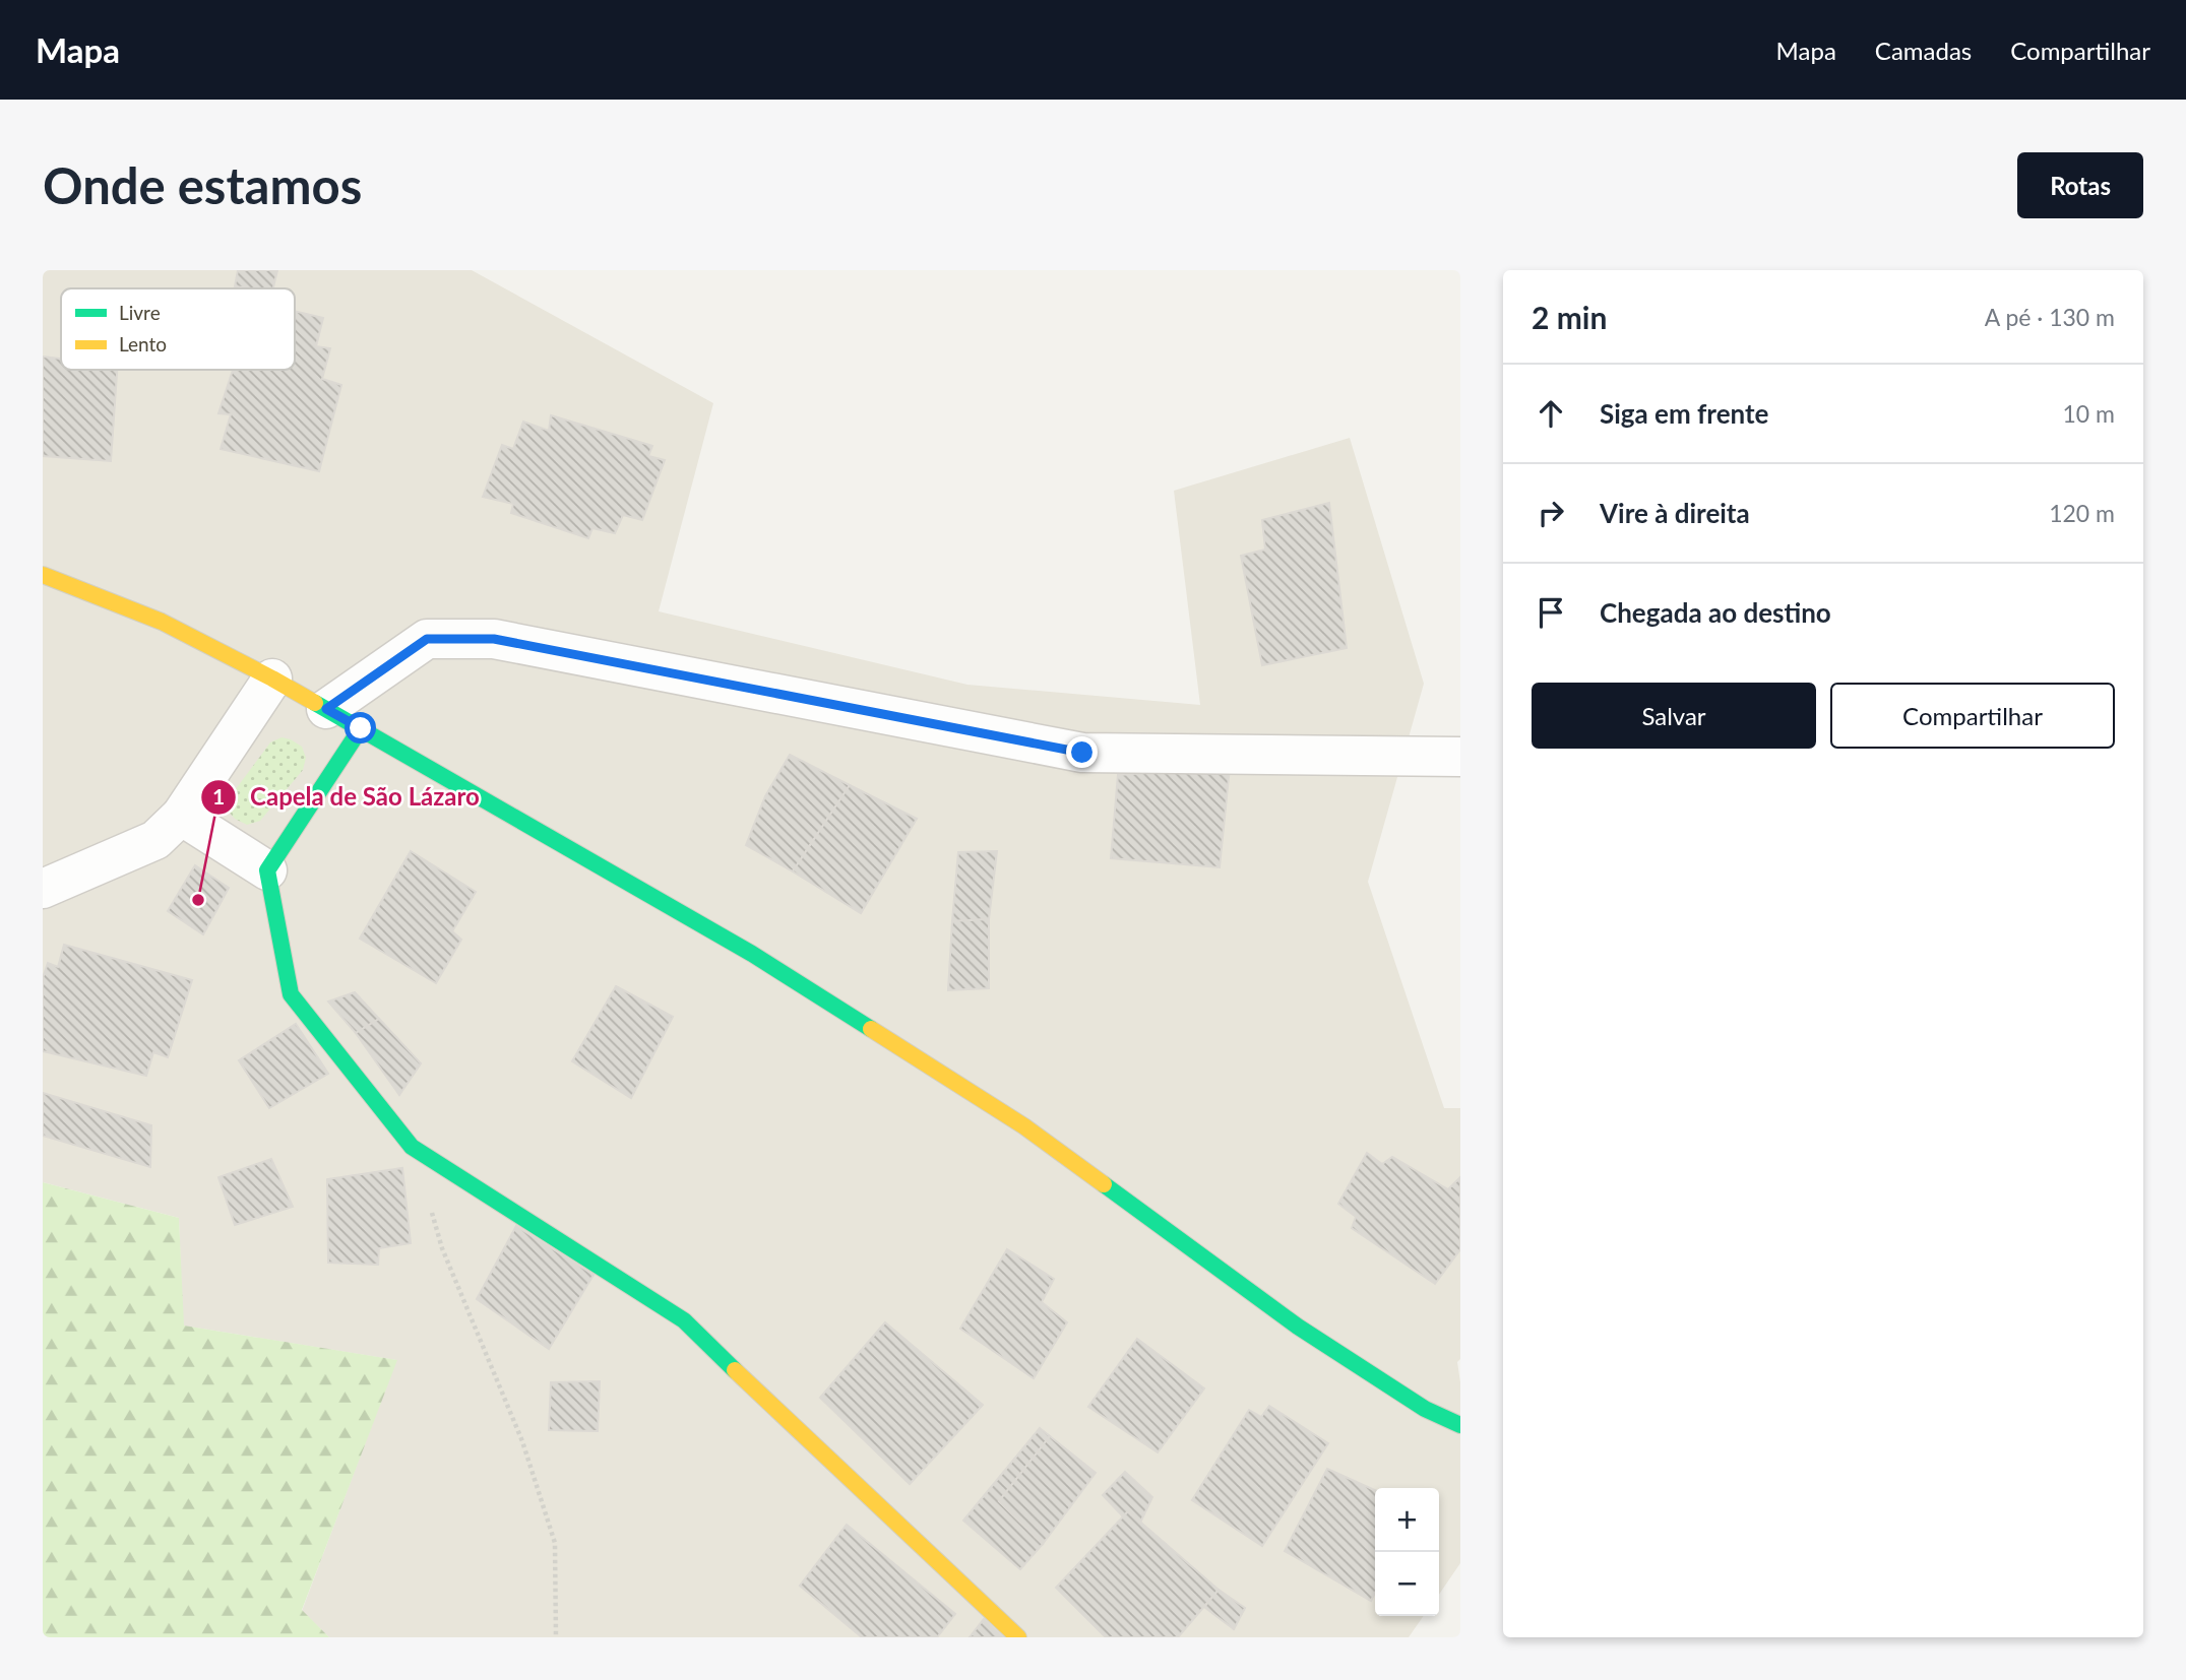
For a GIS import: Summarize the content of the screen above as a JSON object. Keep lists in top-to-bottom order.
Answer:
{
  "places": ["Capela de São Lázaro"],
  "legend": ["Livre", "Lento"],
  "page": {
    "header": "Mapa",
    "nav": ["Mapa", "Camadas", "Compartilhar"],
    "buttons": [
      "Rotas",
      ["Salvar", "Compartilhar"]
    ],
    "title": "Onde estamos",
    "heading": ["2 min", "A pé · 130 m"],
    "list": [
      ["Siga em frente", "10 m"],
      ["Vire à direita", "120 m"],
      "Chegada ao destino"
    ],
    "map_buttons": ["+", "−"]
  }
}
